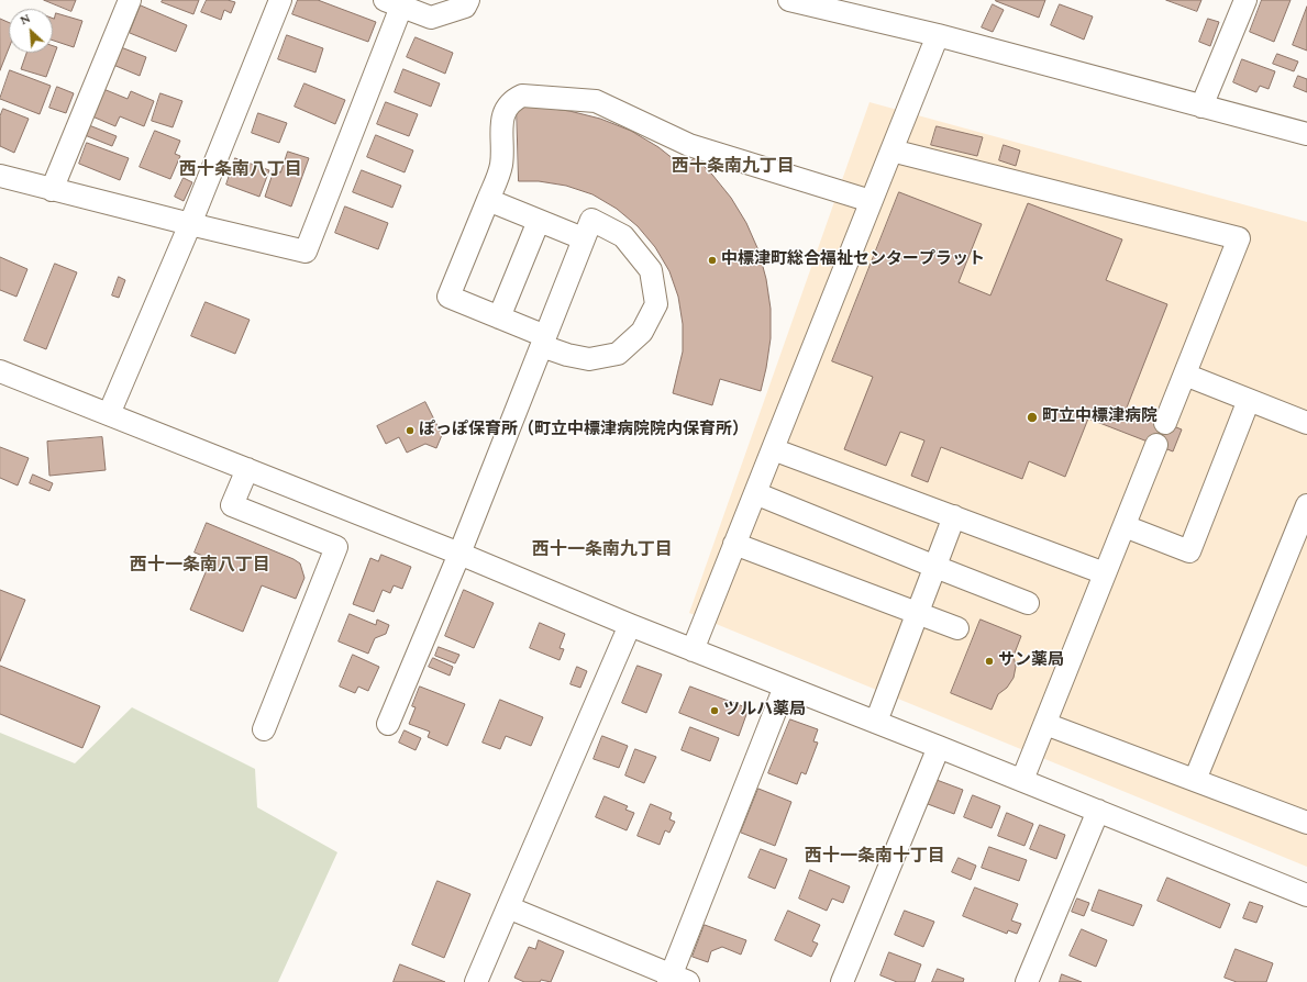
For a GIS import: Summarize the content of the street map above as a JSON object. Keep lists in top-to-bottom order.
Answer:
{
  "districts": [
    "西十条南九丁目",
    "西十条南八丁目",
    "西十一条南九丁目",
    "西十一条南八丁目",
    "西十一条南十丁目"
  ],
  "places": [
    "中標津町総合福祉センタープラット",
    "町立中標津病院",
    "ぽっぽ保育所（町立中標津病院院内保育所）",
    "サン薬局",
    "ツルハ薬局"
  ],
  "north": "top left"
}
